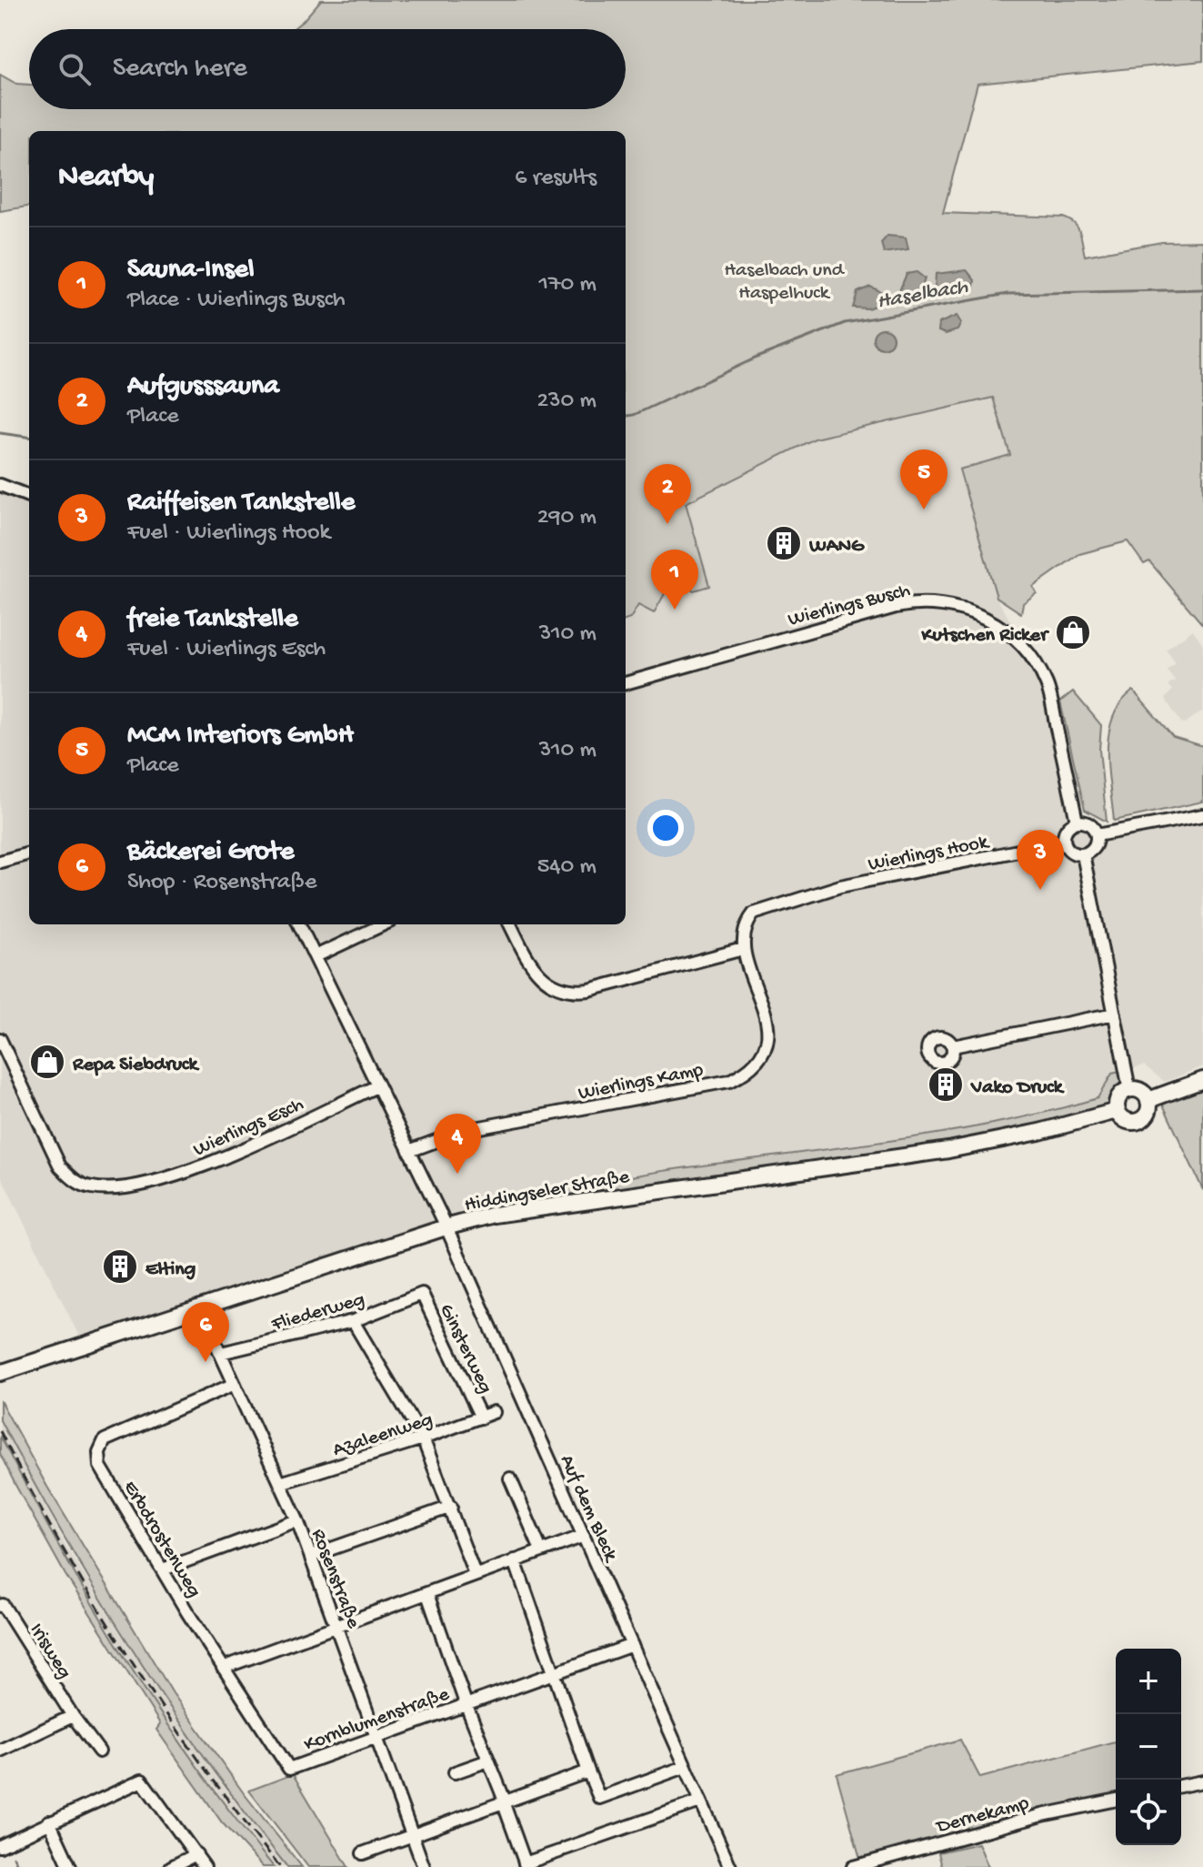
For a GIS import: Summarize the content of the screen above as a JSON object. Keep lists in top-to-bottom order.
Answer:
{
  "streets": {
    "street": [
      "Wierlings Busch",
      "Wierlings Hook",
      "Wierlings Kamp",
      "Wierlings Esch",
      "Hiddingseler Straße",
      "Fliederweg",
      "Ginsterweg",
      "Azaleenweg",
      "Auf dem Bleck",
      "Erbdrostenweg",
      "Rosenstraße",
      "Irisweg",
      "Kornblumenstraße",
      "Dernekamp"
    ]
  },
  "crossings": [
    ["Wierlings Busch", "Wierlings Hook"],
    ["Wierlings Hook", "Wierlings Kamp"],
    ["Hiddingseler Straße", "Auf dem Bleck"],
    ["Hiddingseler Straße", "Rosenstraße"],
    ["Fliederweg", "Ginsterweg"],
    ["Fliederweg", "Rosenstraße"],
    ["Ginsterweg", "Azaleenweg"],
    ["Azaleenweg", "Rosenstraße"],
    ["Auf dem Bleck", "Kornblumenstraße"],
    ["Erbdrostenweg", "Rosenstraße"],
    ["Erbdrostenweg", "Kornblumenstraße"],
    ["Rosenstraße", "Kornblumenstraße"]
  ],
  "water": ["Haselbach"],
  "parks": ["Haselbach und Haspelhuck"],
  "places": {
    "building": ["WANG", "Vako Druck", "Elting"],
    "shop": ["Kutschen Ricker", "Repa Siebdruck"]
  },
  "page": {
    "search": "Search here",
    "heading": ["Nearby", "6 results"],
    "list": [
      {
        "mark": "1",
        "name": "Sauna-Insel",
        "note": "Place · Wierlings Busch",
        "value": "170 m"
      },
      {
        "mark": "2",
        "name": "Aufgusssauna",
        "note": "Place",
        "value": "230 m"
      },
      {
        "mark": "3",
        "name": "Raiffeisen Tankstelle",
        "note": "Fuel · Wierlings Hook",
        "value": "290 m"
      },
      {
        "mark": "4",
        "name": "freie Tankstelle",
        "note": "Fuel · Wierlings Esch",
        "value": "310 m"
      },
      {
        "mark": "5",
        "name": "MCM Interiors GmbH",
        "note": "Place",
        "value": "310 m"
      },
      {
        "mark": "6",
        "name": "Bäckerei Grote",
        "note": "Shop · Rosenstraße",
        "value": "540 m"
      }
    ],
    "pins": [
      "5",
      "2",
      "1",
      "3",
      "4",
      "6"
    ],
    "map_buttons": ["+", "−"]
  }
}
